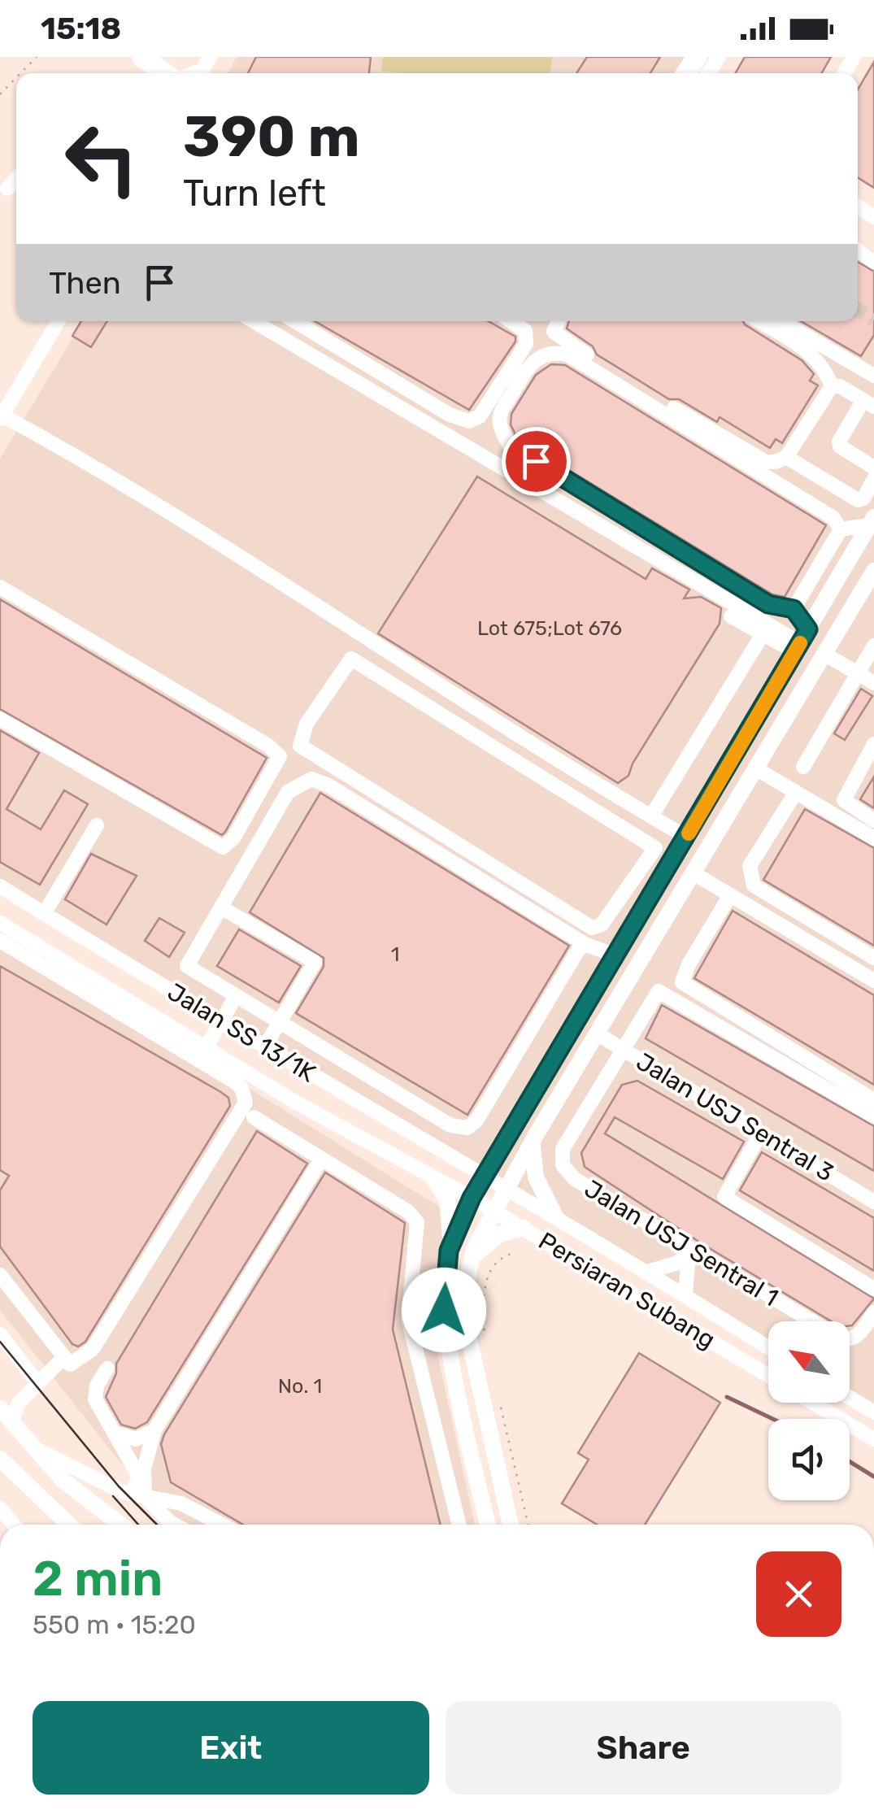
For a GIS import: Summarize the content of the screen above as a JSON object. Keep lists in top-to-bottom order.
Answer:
{
  "streets": {
    "street": [
      "Jalan SS 13/1K",
      "Jalan USJ Sentral 3",
      "Jalan USJ Sentral 1",
      "Persiaran Subang"
    ]
  },
  "crossings": [
    ["Jalan SS 13/1K", "Persiaran Subang"],
    ["Jalan USJ Sentral 3", "Jalan USJ Sentral 1"]
  ],
  "house_numbers": ["Lot 675;Lot 676", "1", "No. 1"],
  "north": "top left",
  "page": {
    "status": "15:18",
    "turn": ["390 m", "Turn left"],
    "then": "Then",
    "heading": ["2 min", "550 m · 15:20"],
    "buttons": ["Exit", "Share"]
  }
}
